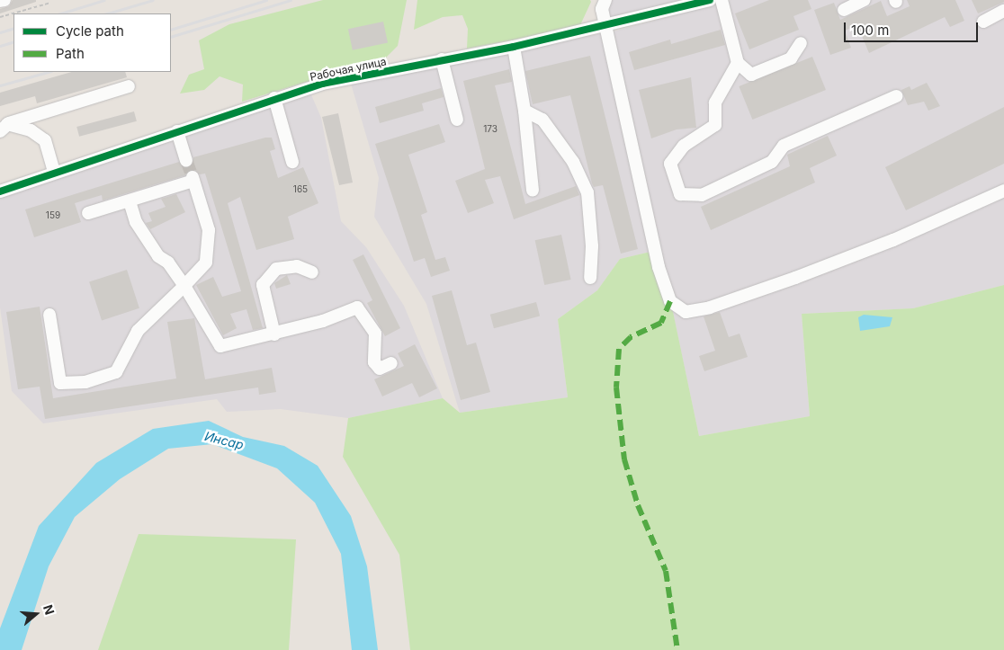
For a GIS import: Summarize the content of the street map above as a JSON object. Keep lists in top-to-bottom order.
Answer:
{
  "streets": {
    "street": ["Рабочая улица"]
  },
  "water": ["Инсар"],
  "house_numbers": ["173", "165", "159"],
  "legend": ["Cycle path", "Path"],
  "scale_bar": "100 m",
  "north": "right"
}
